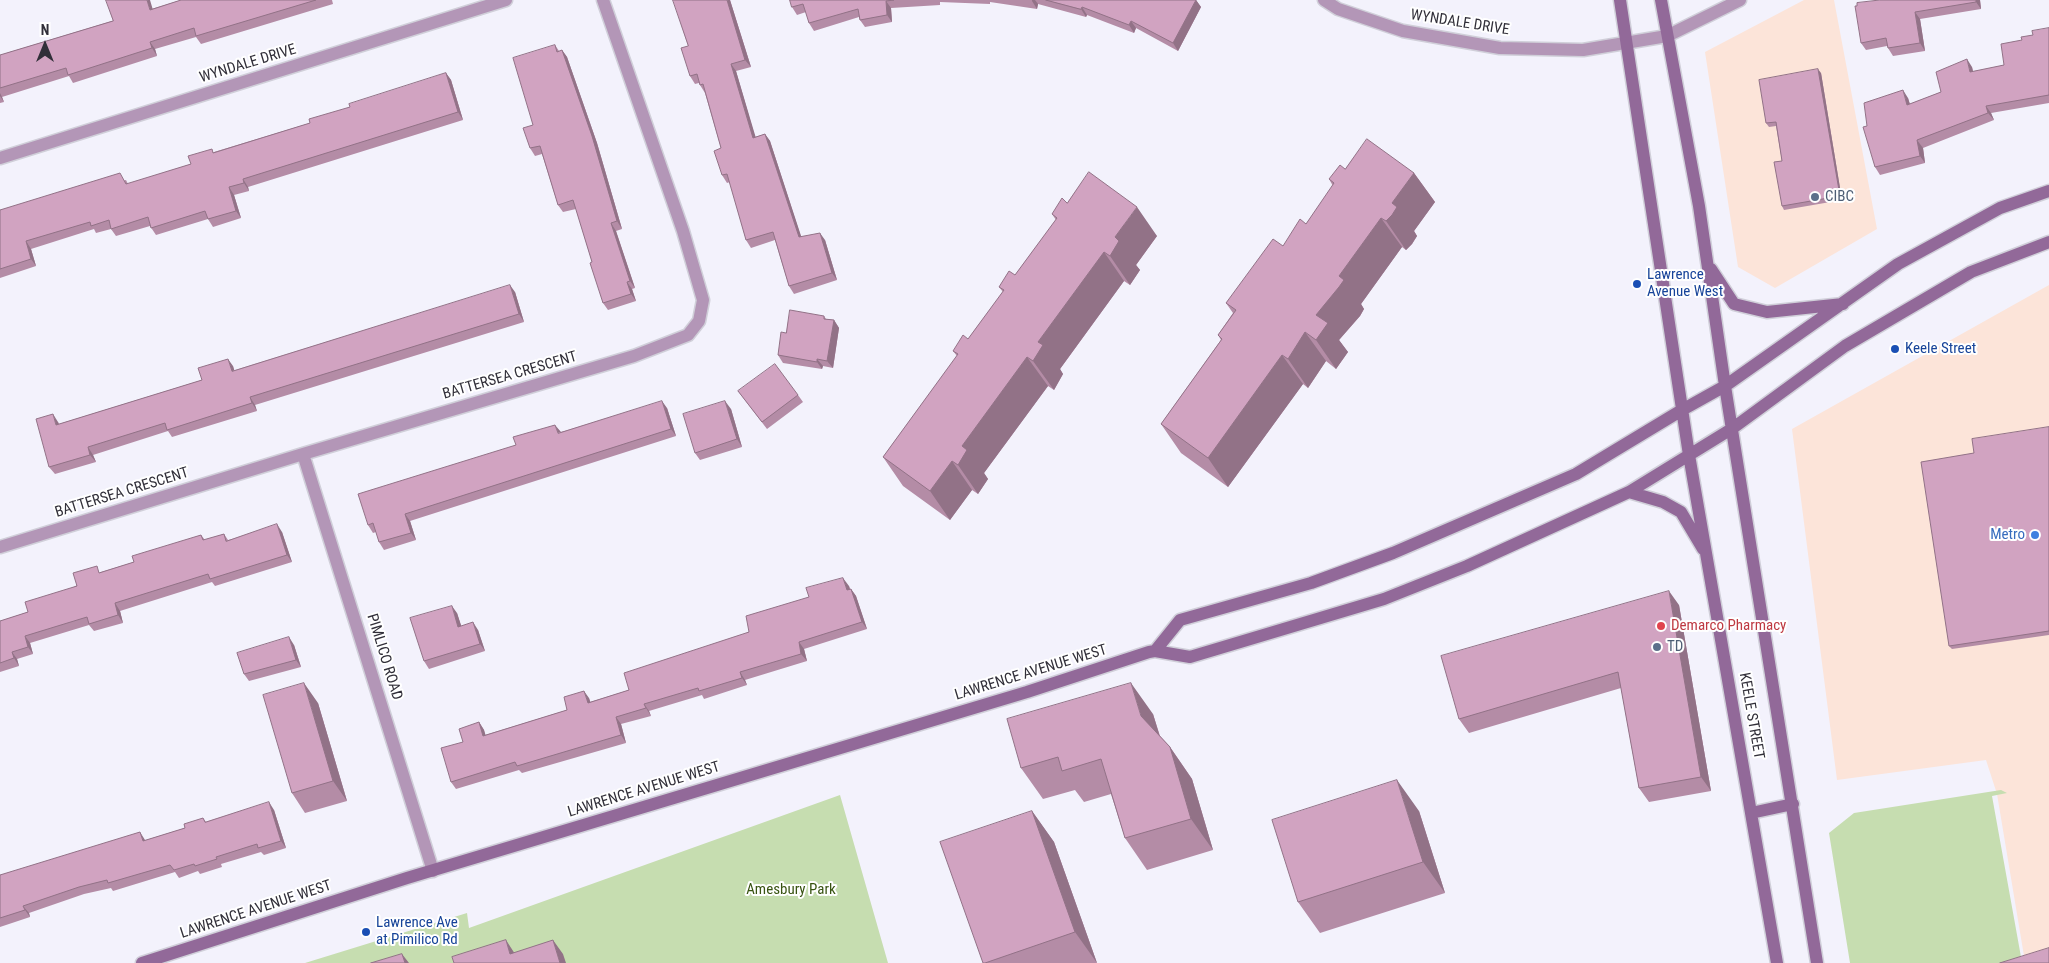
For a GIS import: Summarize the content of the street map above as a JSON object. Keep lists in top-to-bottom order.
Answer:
{
  "streets": {
    "main road": ["LAWRENCE AVENUE WEST", "KEELE STREET"],
    "street": ["WYNDALE DRIVE", "BATTERSEA CRESCENT", "PIMLICO ROAD"]
  },
  "crossings": [
    ["WYNDALE DRIVE", "KEELE STREET"],
    ["BATTERSEA CRESCENT", "PIMLICO ROAD"],
    ["PIMLICO ROAD", "LAWRENCE AVENUE WEST"],
    ["LAWRENCE AVENUE WEST", "KEELE STREET"]
  ],
  "parks": ["Amesbury Park"],
  "places": [
    "CIBC",
    "Lawrence Avenue West",
    "Keele Street",
    "Metro",
    "Demarco Pharmacy",
    "TD",
    "Lawrence Ave at Pimilico Rd"
  ],
  "north": "top"
}
